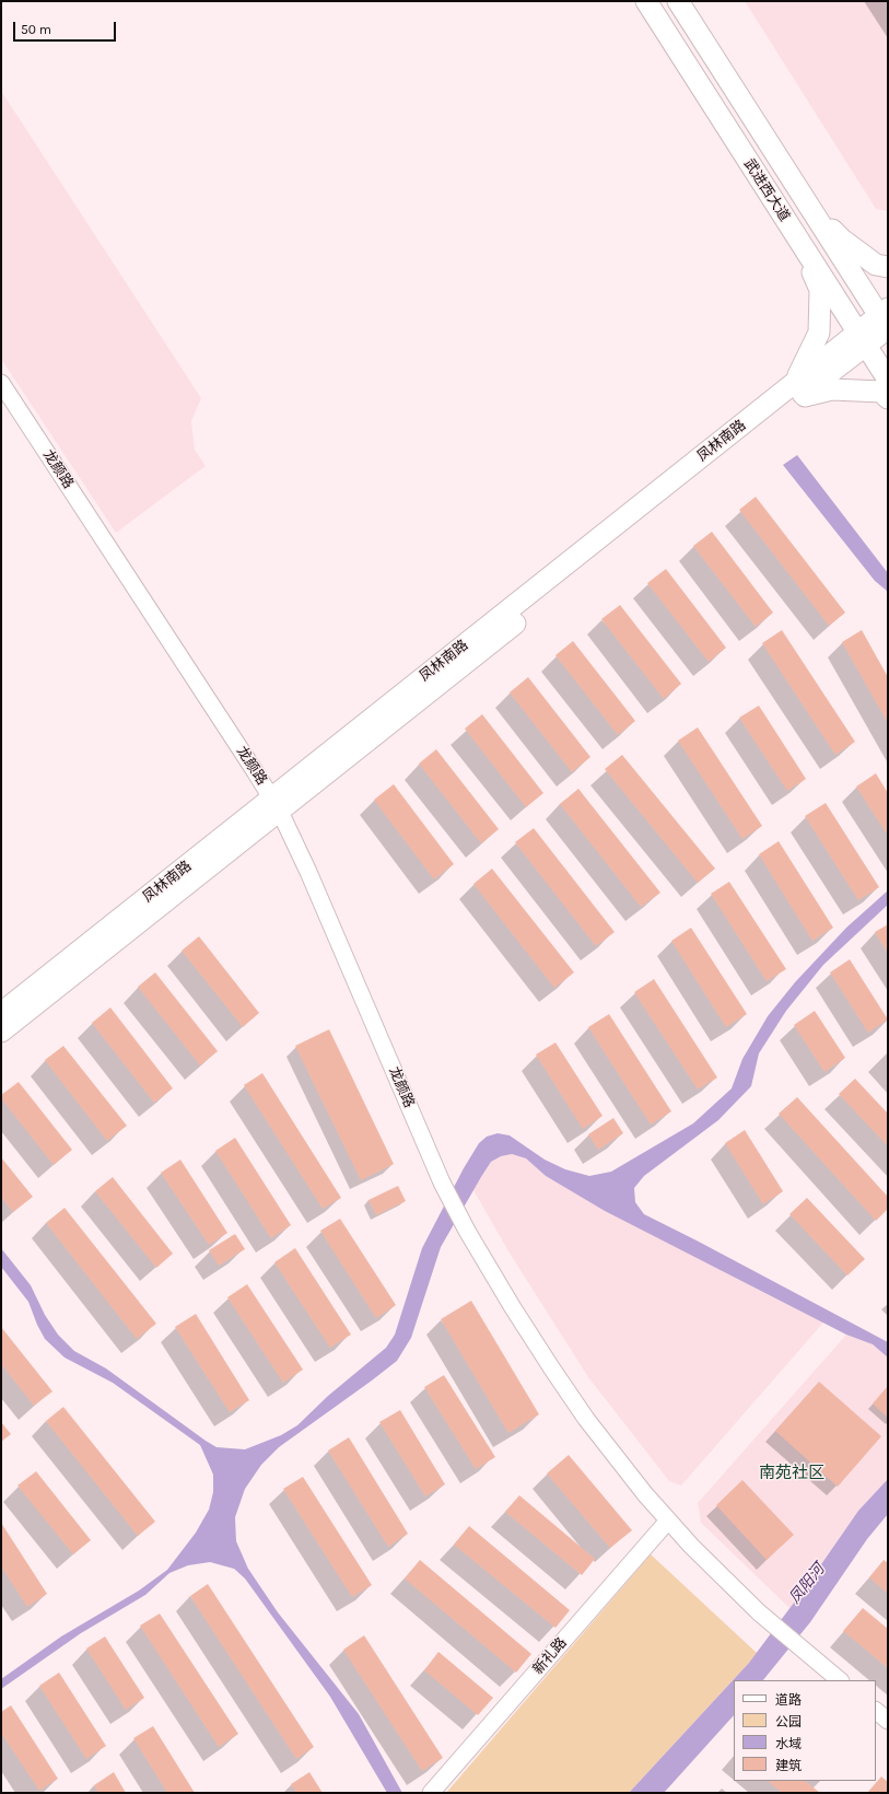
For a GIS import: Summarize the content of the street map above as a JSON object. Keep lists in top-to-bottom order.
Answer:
{
  "streets": {
    "main road": ["武进西大道", "凤林南路"],
    "street": ["龙颜路", "新礼路"]
  },
  "crossings": [
    ["武进西大道", "凤林南路"],
    ["凤林南路", "龙颜路"],
    ["龙颜路", "新礼路"]
  ],
  "districts": ["南苑社区"],
  "water": ["凤阳河"],
  "legend": [
    "道路",
    "公园",
    "水域",
    "建筑"
  ],
  "scale_bar": "50 m"
}
